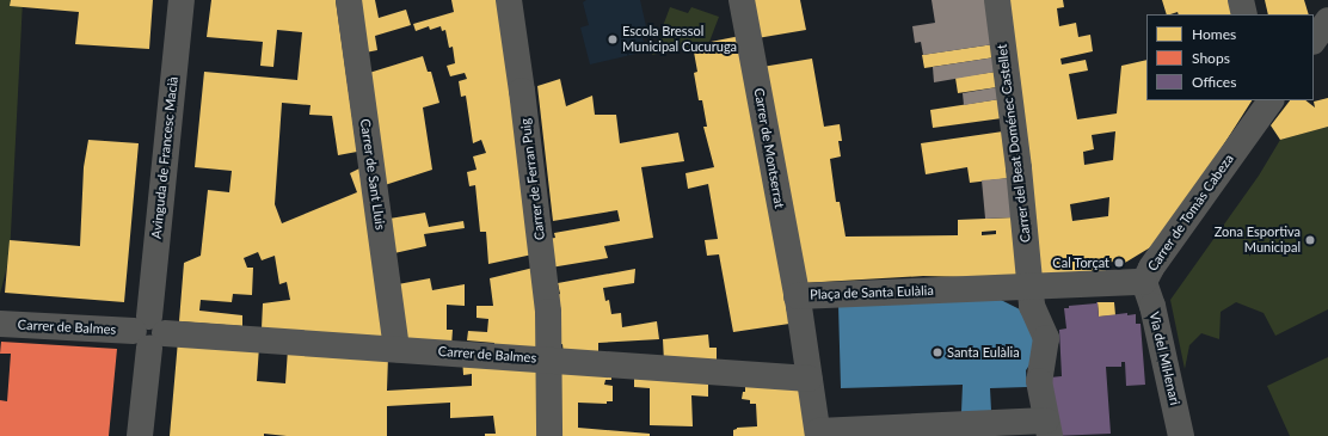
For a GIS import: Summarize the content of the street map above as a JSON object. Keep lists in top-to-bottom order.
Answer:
{
  "streets": {
    "street": [
      "Carrer del Beat Doménec Castellet",
      "Carrer de Montserrat",
      "Avinguda de Francesc Macià",
      "Carrer de Sant Lluis",
      "Carrer de Ferran Puig",
      "Carrer de Tomàs Cabeza",
      "Plaça de Santa Eulàlia",
      "Carrer de Balmes",
      "Via del Mil·lenari"
    ]
  },
  "crossings": [
    ["Carrer del Beat Doménec Castellet", "Carrer de Tomàs Cabeza"],
    ["Carrer del Beat Doménec Castellet", "Plaça de Santa Eulàlia"],
    ["Carrer de Montserrat", "Plaça de Santa Eulàlia"],
    ["Avinguda de Francesc Macià", "Carrer de Balmes"],
    ["Carrer de Sant Lluis", "Carrer de Balmes"],
    ["Carrer de Ferran Puig", "Carrer de Balmes"],
    ["Carrer de Tomàs Cabeza", "Plaça de Santa Eulàlia"],
    ["Carrer de Tomàs Cabeza", "Via del Mil·lenari"],
    ["Plaça de Santa Eulàlia", "Carrer de Balmes"]
  ],
  "places": [
    "Escola Bressol Municipal Cucuruga",
    "Zona Esportiva Municipal",
    "Cal Torçat",
    "Santa Eulàlia"
  ],
  "legend": ["Homes", "Shops", "Offices"]
}
